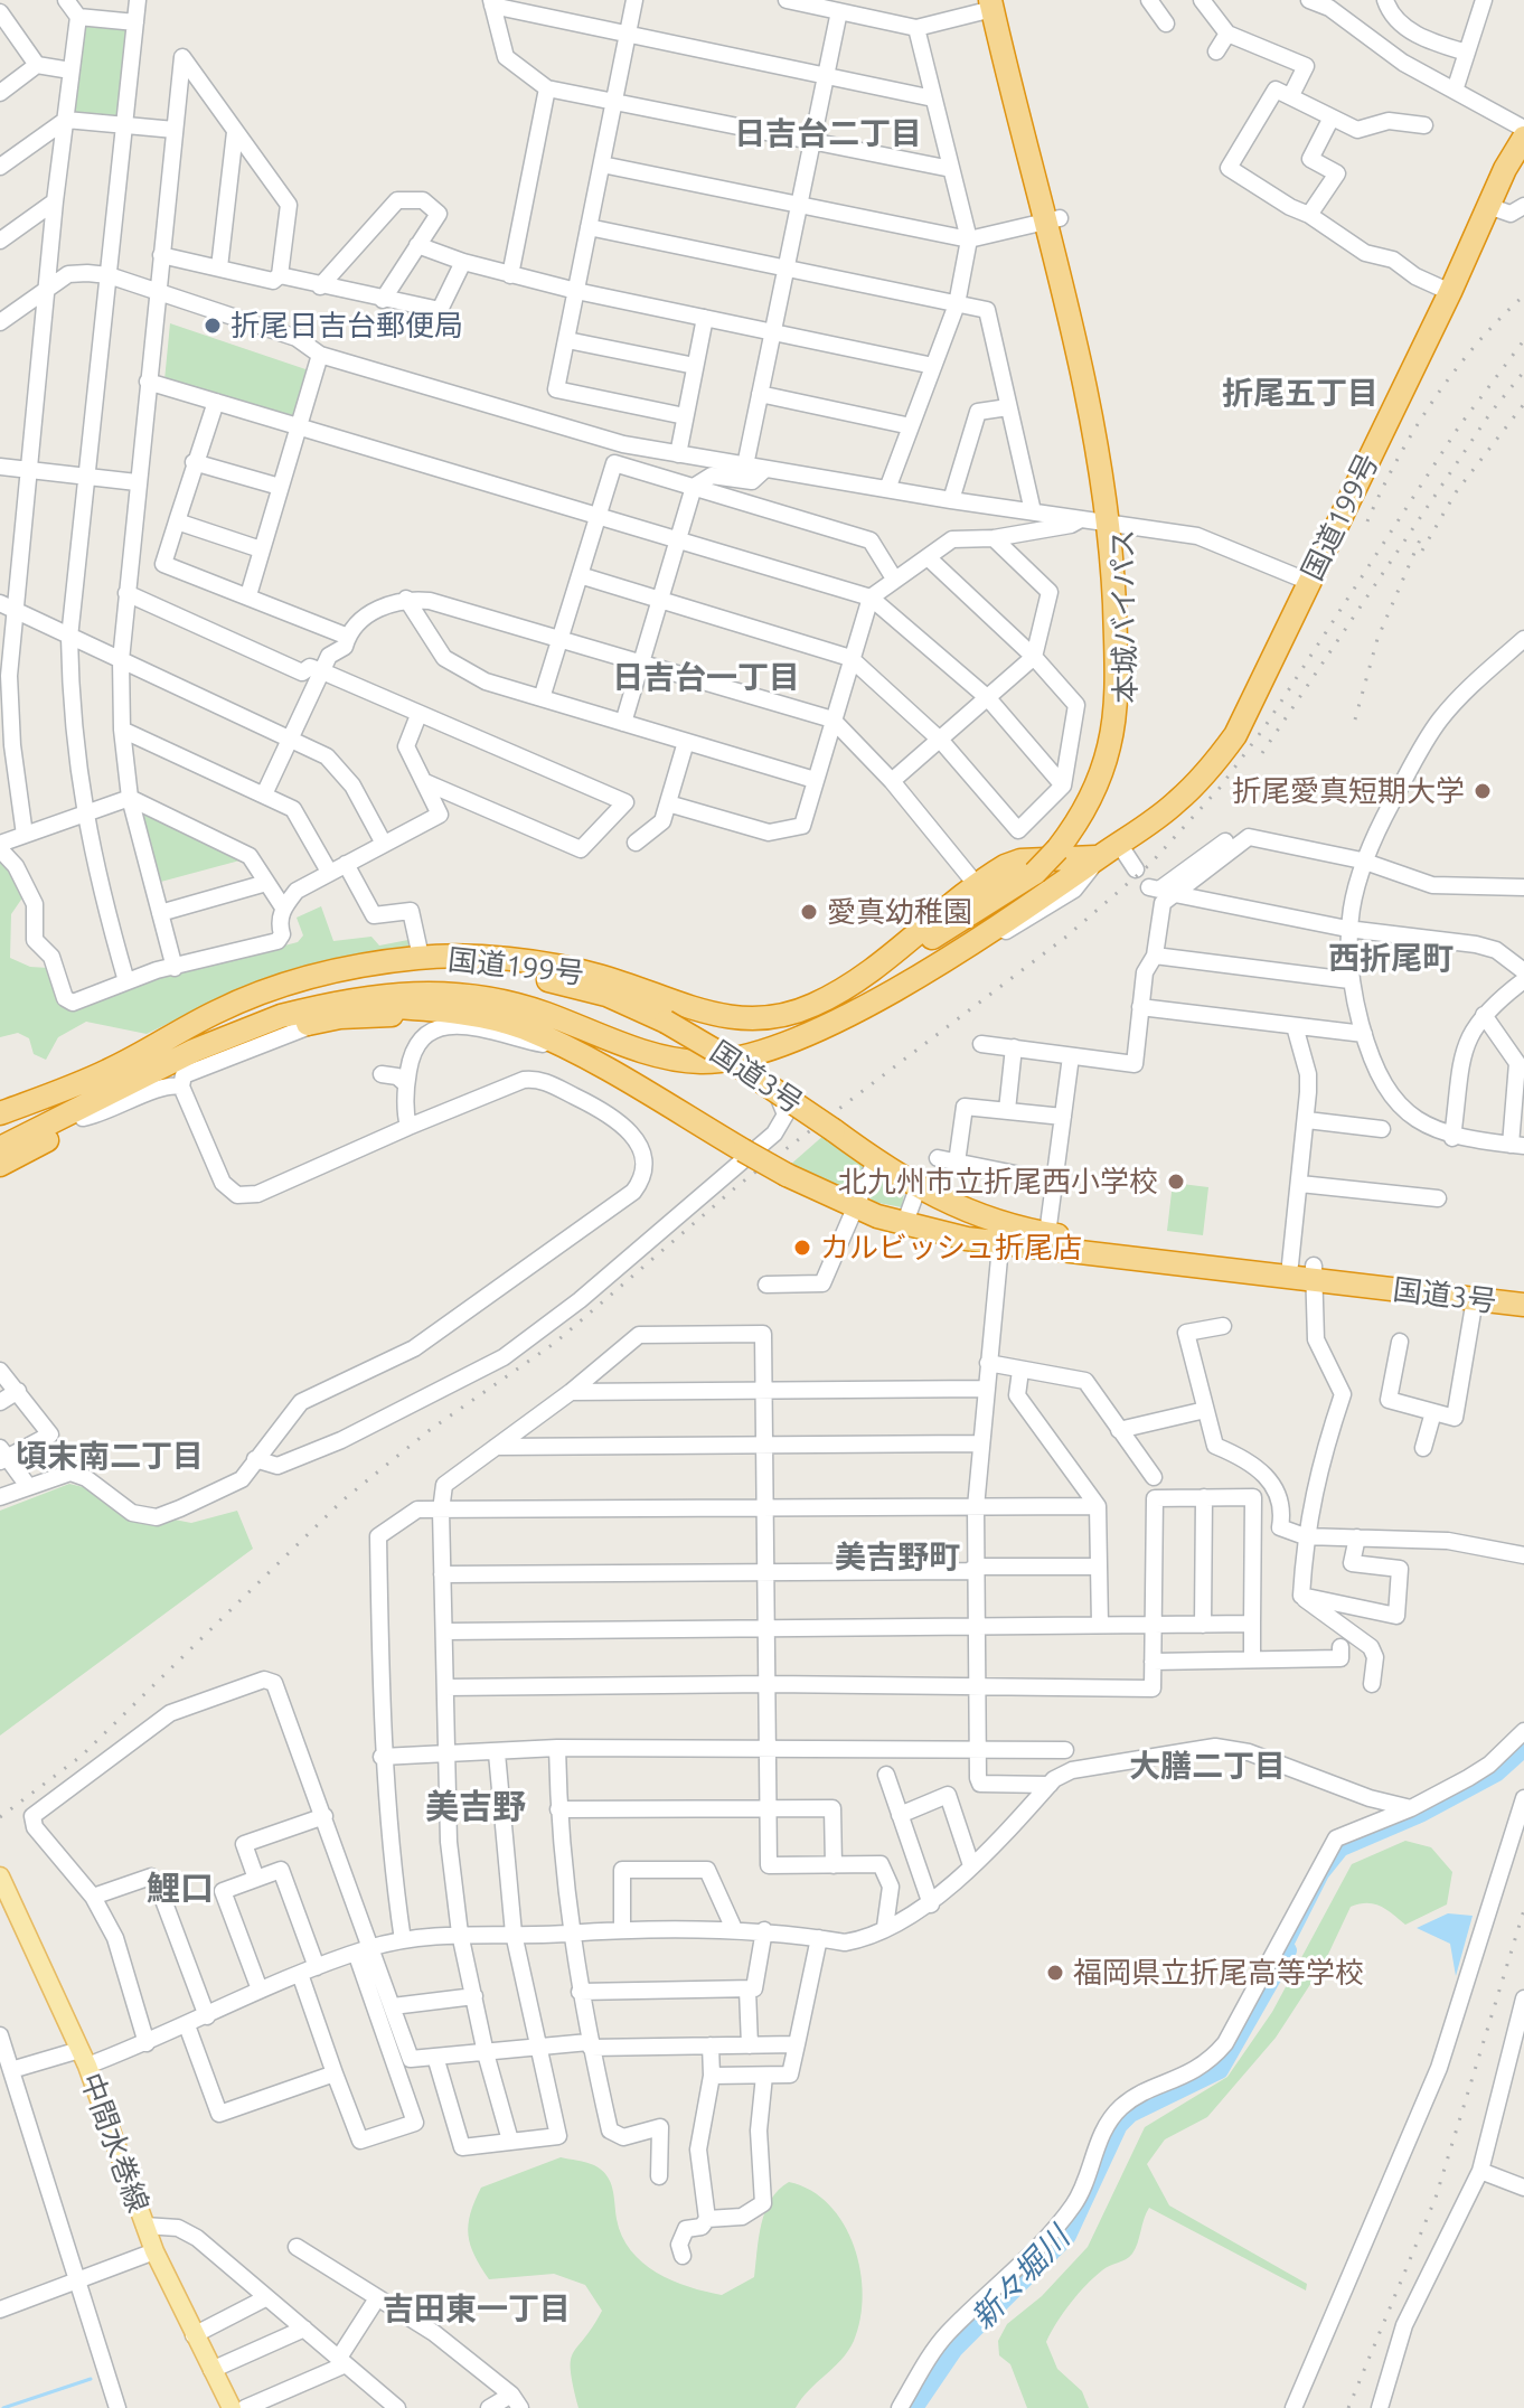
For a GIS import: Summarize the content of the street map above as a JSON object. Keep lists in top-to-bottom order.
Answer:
{
  "streets": {
    "highway": ["国道199号", "本城バイパス", "国道3号"],
    "main road": ["中間水巻線"]
  },
  "crossings": [
    ["国道199号", "本城バイパス"],
    ["国道199号", "国道3号"]
  ],
  "districts": [
    "日吉台二丁目",
    "折尾五丁目",
    "日吉台一丁目",
    "西折尾町",
    "頃末南二丁目",
    "美吉野町",
    "大膳二丁目",
    "美吉野",
    "鯉口",
    "吉田東一丁目"
  ],
  "water": ["新々堀川"],
  "places": [
    "折尾日吉台郵便局",
    "折尾愛真短期大学",
    "愛真幼稚園",
    "北九州市立折尾西小学校",
    "カルビッシュ折尾店",
    "福岡県立折尾高等学校"
  ]
}
